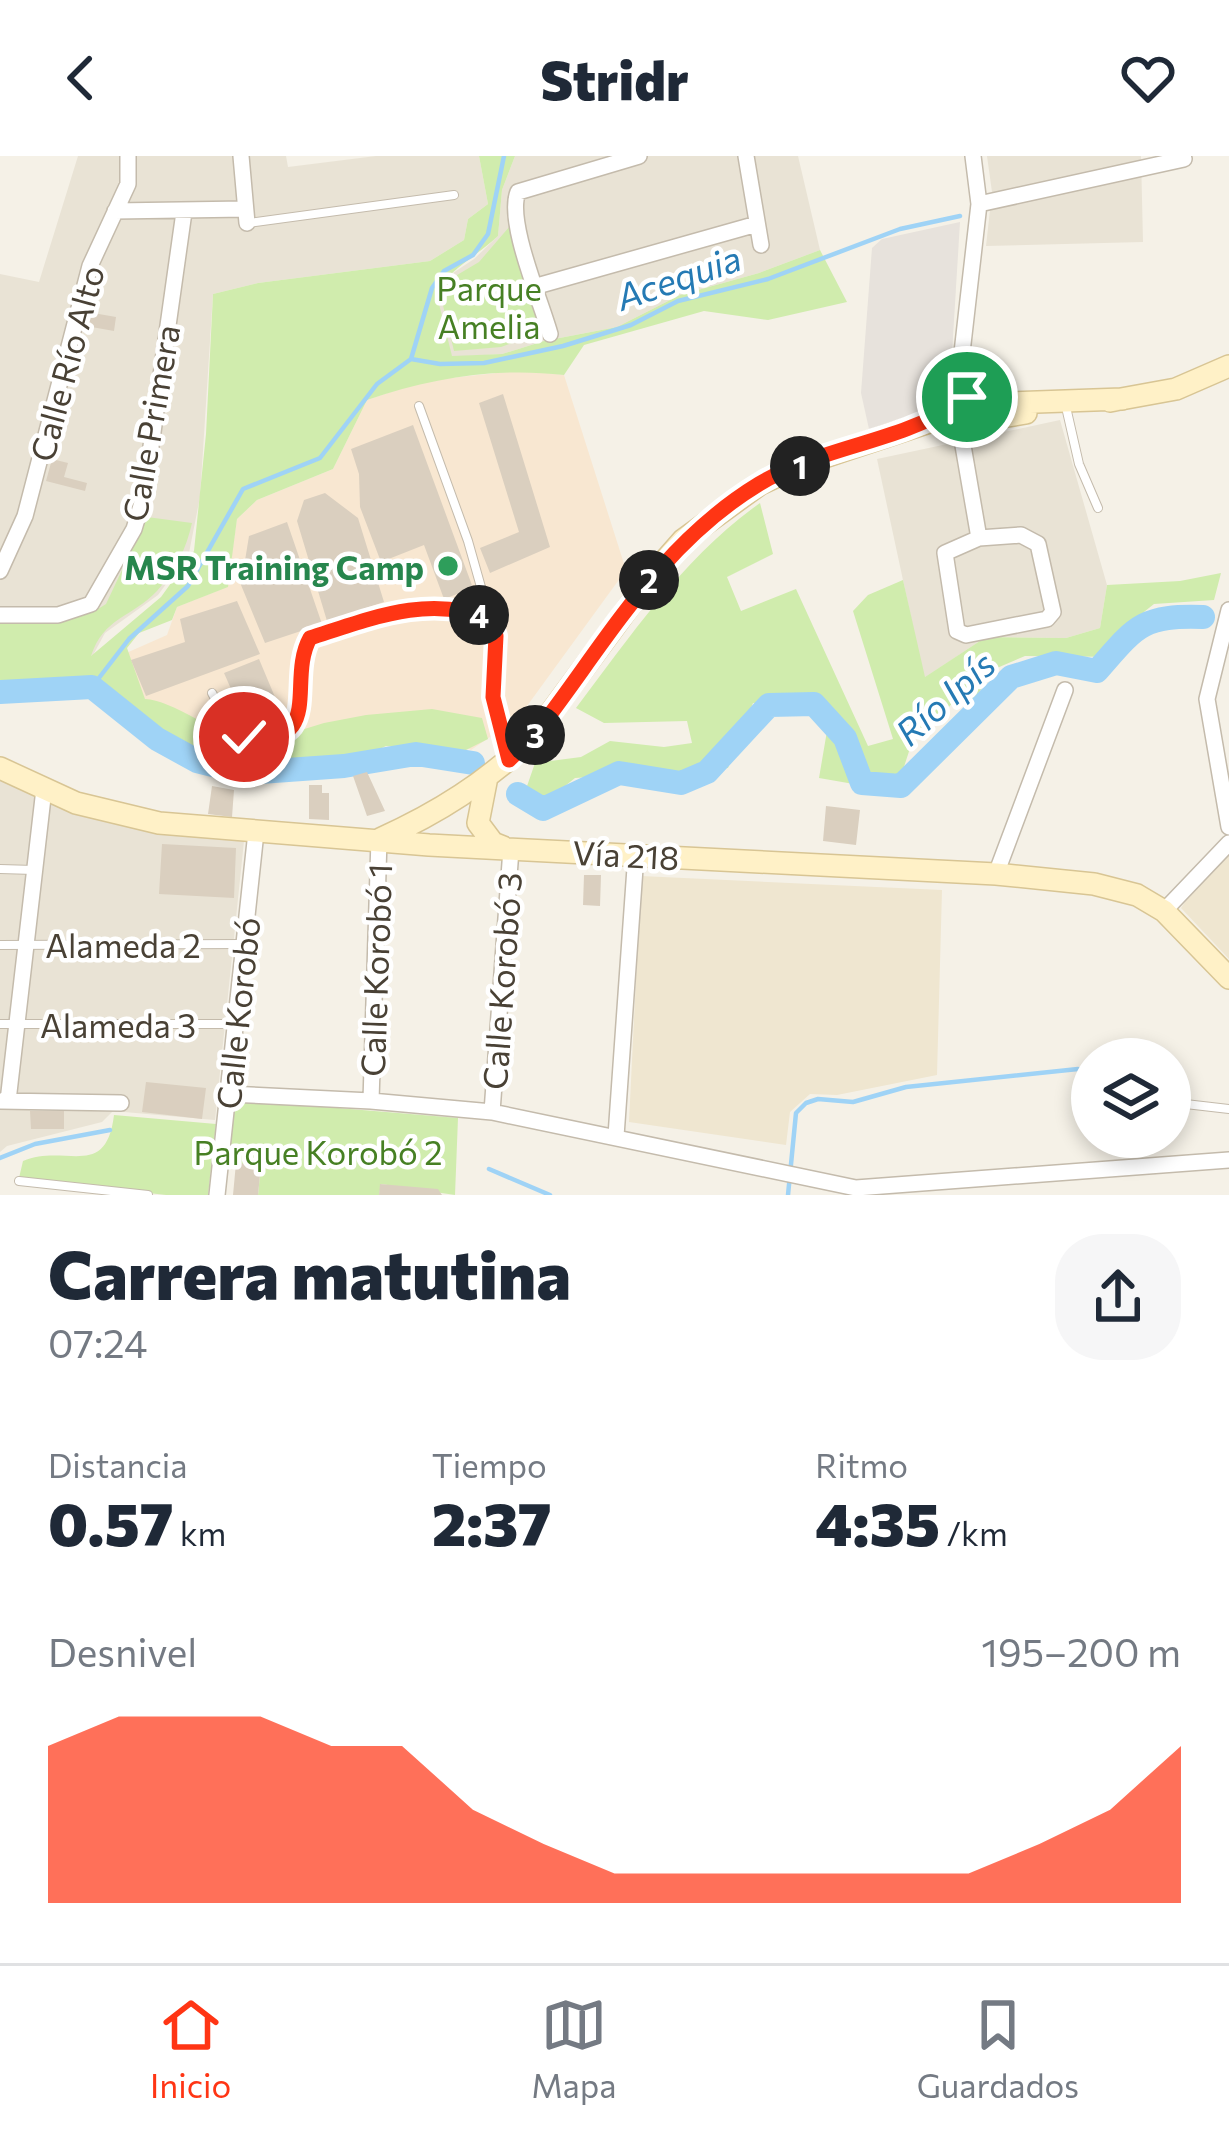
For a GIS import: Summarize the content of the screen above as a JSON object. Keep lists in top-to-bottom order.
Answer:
{
  "streets": {
    "main road": ["Vía 218"],
    "street": [
      "Calle Río Alto",
      "Calle Primera",
      "Calle Korobó 1",
      "Calle Korobó 3",
      "Calle Korobó"
    ],
    "lane": ["Alameda 2", "Alameda 3"]
  },
  "crossings": [
    ["Vía 218", "Calle Korobó 1"],
    ["Vía 218", "Calle Korobó 3"],
    ["Vía 218", "Calle Korobó"],
    ["Alameda 2", "Calle Korobó"],
    ["Calle Korobó", "Alameda 3"]
  ],
  "water": ["Acequia", "Río Ipís"],
  "parks": ["Parque Amelia", "Parque Korobó 2"],
  "places": ["MSR Training Camp"],
  "page": {
    "header": "Stridr",
    "pins": [
      "1",
      "2",
      "4",
      "3"
    ],
    "heading": ["Carrera matutina", "07:24"],
    "stats": [
      ["Distancia", "0.57 km"],
      ["Tiempo", "2:37"],
      ["Ritmo", "4:35 /km"]
    ],
    "chart": ["Desnivel", "195–200 m"],
    "tabs": ["Inicio", "Mapa", "Guardados"]
  }
}
